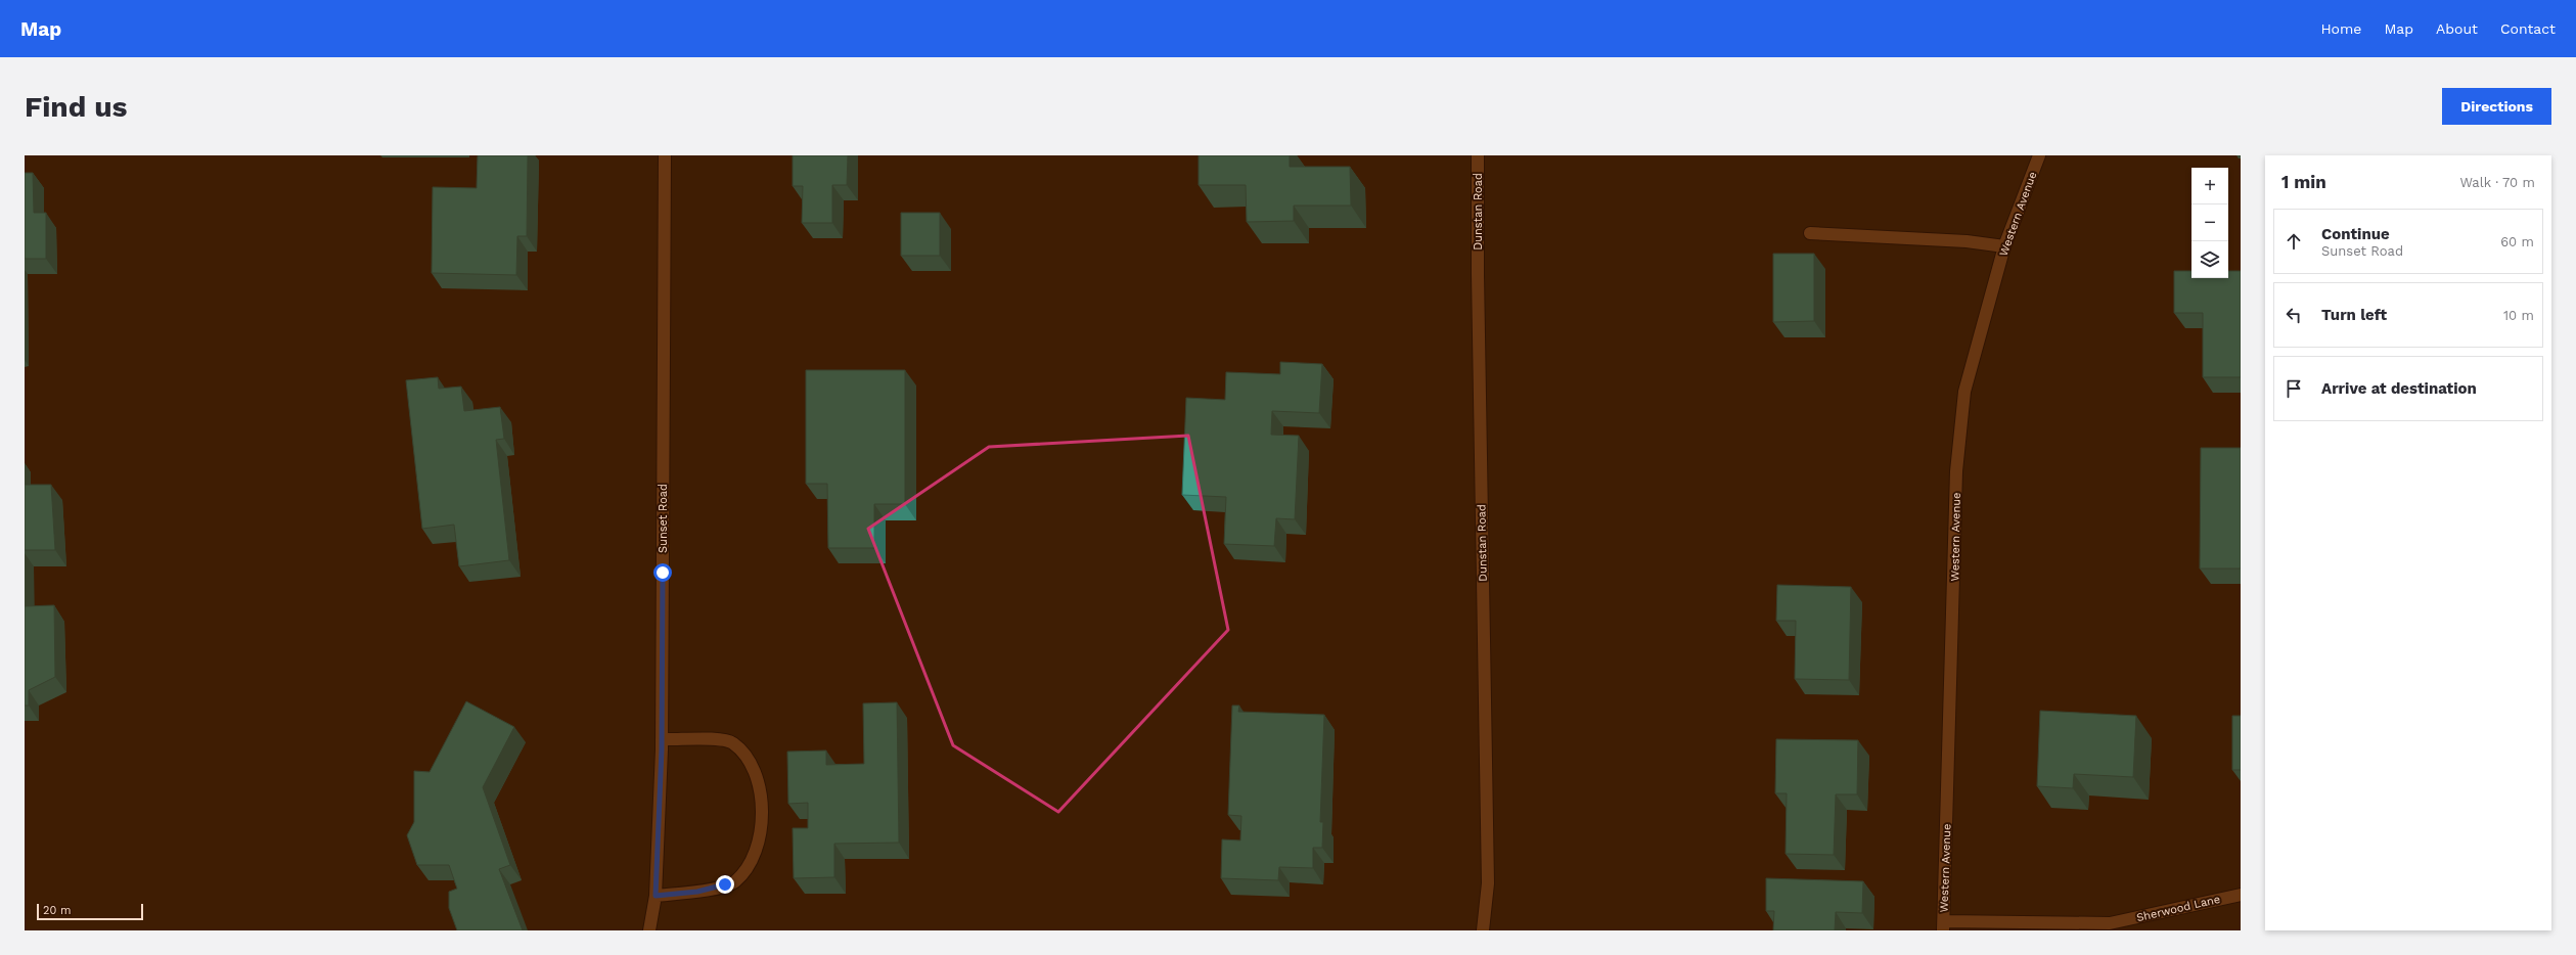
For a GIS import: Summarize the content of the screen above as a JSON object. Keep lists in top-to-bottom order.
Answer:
{
  "streets": {
    "street": [
      "Dunstan Road",
      "Western Avenue",
      "Sunset Road",
      "Sherwood Lane"
    ]
  },
  "crossings": [
    ["Western Avenue", "Sherwood Lane"]
  ],
  "scale_bar": "20 m",
  "page": {
    "header": "Map",
    "nav": [
      "Home",
      "Map",
      "About",
      "Contact"
    ],
    "buttons": "Directions",
    "title": "Find us",
    "heading": ["1 min", "Walk · 70 m"],
    "map_buttons": ["+", "−"],
    "list": [
      ["Continue", "Sunset Road", "60 m"],
      ["Turn left", "10 m"],
      "Arrive at destination"
    ],
    "scale": "20 m"
  }
}
